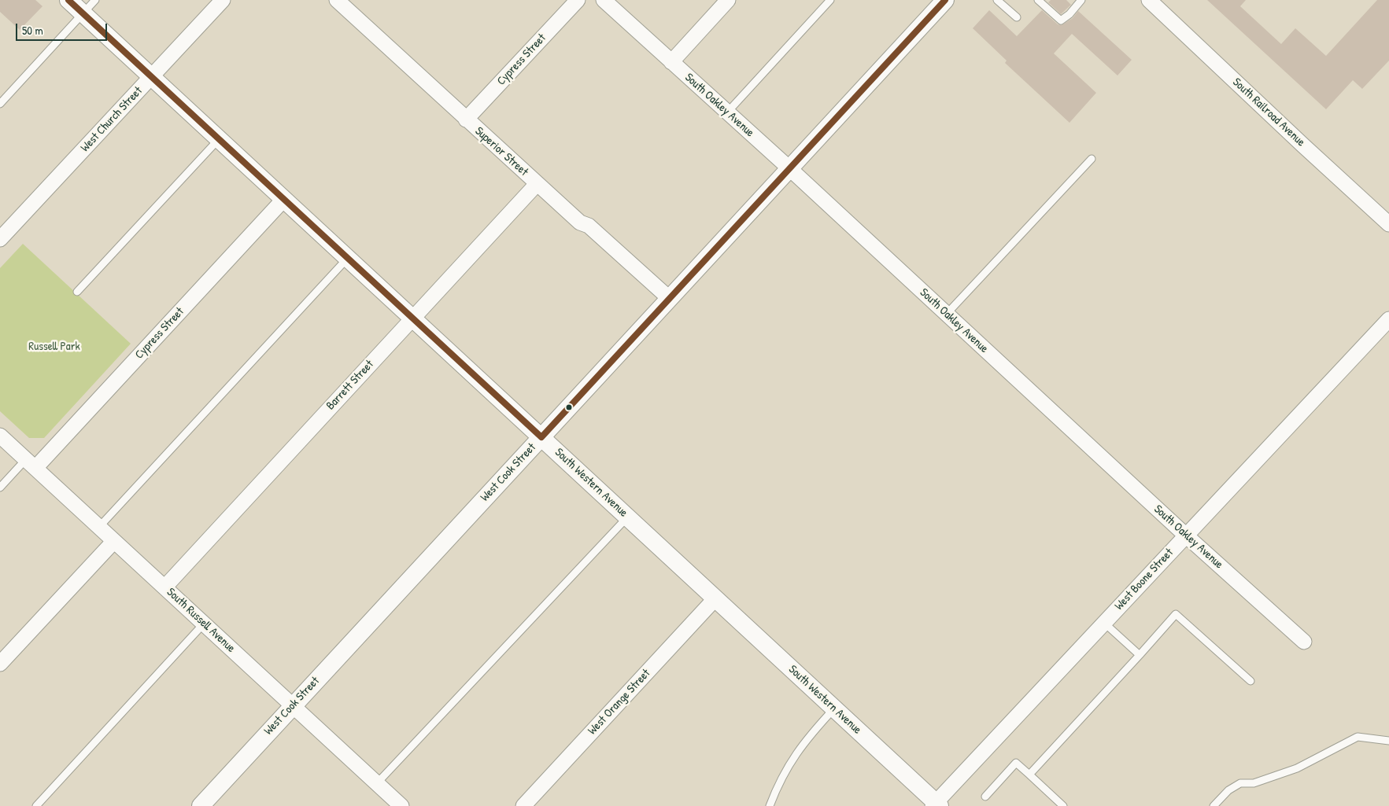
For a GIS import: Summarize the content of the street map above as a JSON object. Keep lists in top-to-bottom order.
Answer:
{
  "streets": {
    "street": [
      "Cypress Street",
      "South Oakley Avenue",
      "South Railroad Avenue",
      "West Church Street",
      "Superior Street",
      "Barrett Street",
      "West Cook Street",
      "South Western Avenue",
      "West Boone Street",
      "South Russell Avenue",
      "West Orange Street"
    ]
  },
  "crossings": [
    ["Cypress Street", "Superior Street"],
    ["Cypress Street", "South Western Avenue"],
    ["Cypress Street", "South Russell Avenue"],
    ["South Oakley Avenue", "West Cook Street"],
    ["South Oakley Avenue", "West Boone Street"],
    ["West Church Street", "South Western Avenue"],
    ["Superior Street", "Barrett Street"],
    ["Superior Street", "West Cook Street"],
    ["Barrett Street", "South Western Avenue"],
    ["Barrett Street", "South Russell Avenue"],
    ["West Cook Street", "South Western Avenue"],
    ["West Cook Street", "South Russell Avenue"],
    ["South Western Avenue", "West Boone Street"],
    ["South Western Avenue", "West Orange Street"]
  ],
  "parks": ["Russell Park"],
  "scale_bar": "50 m"
}
